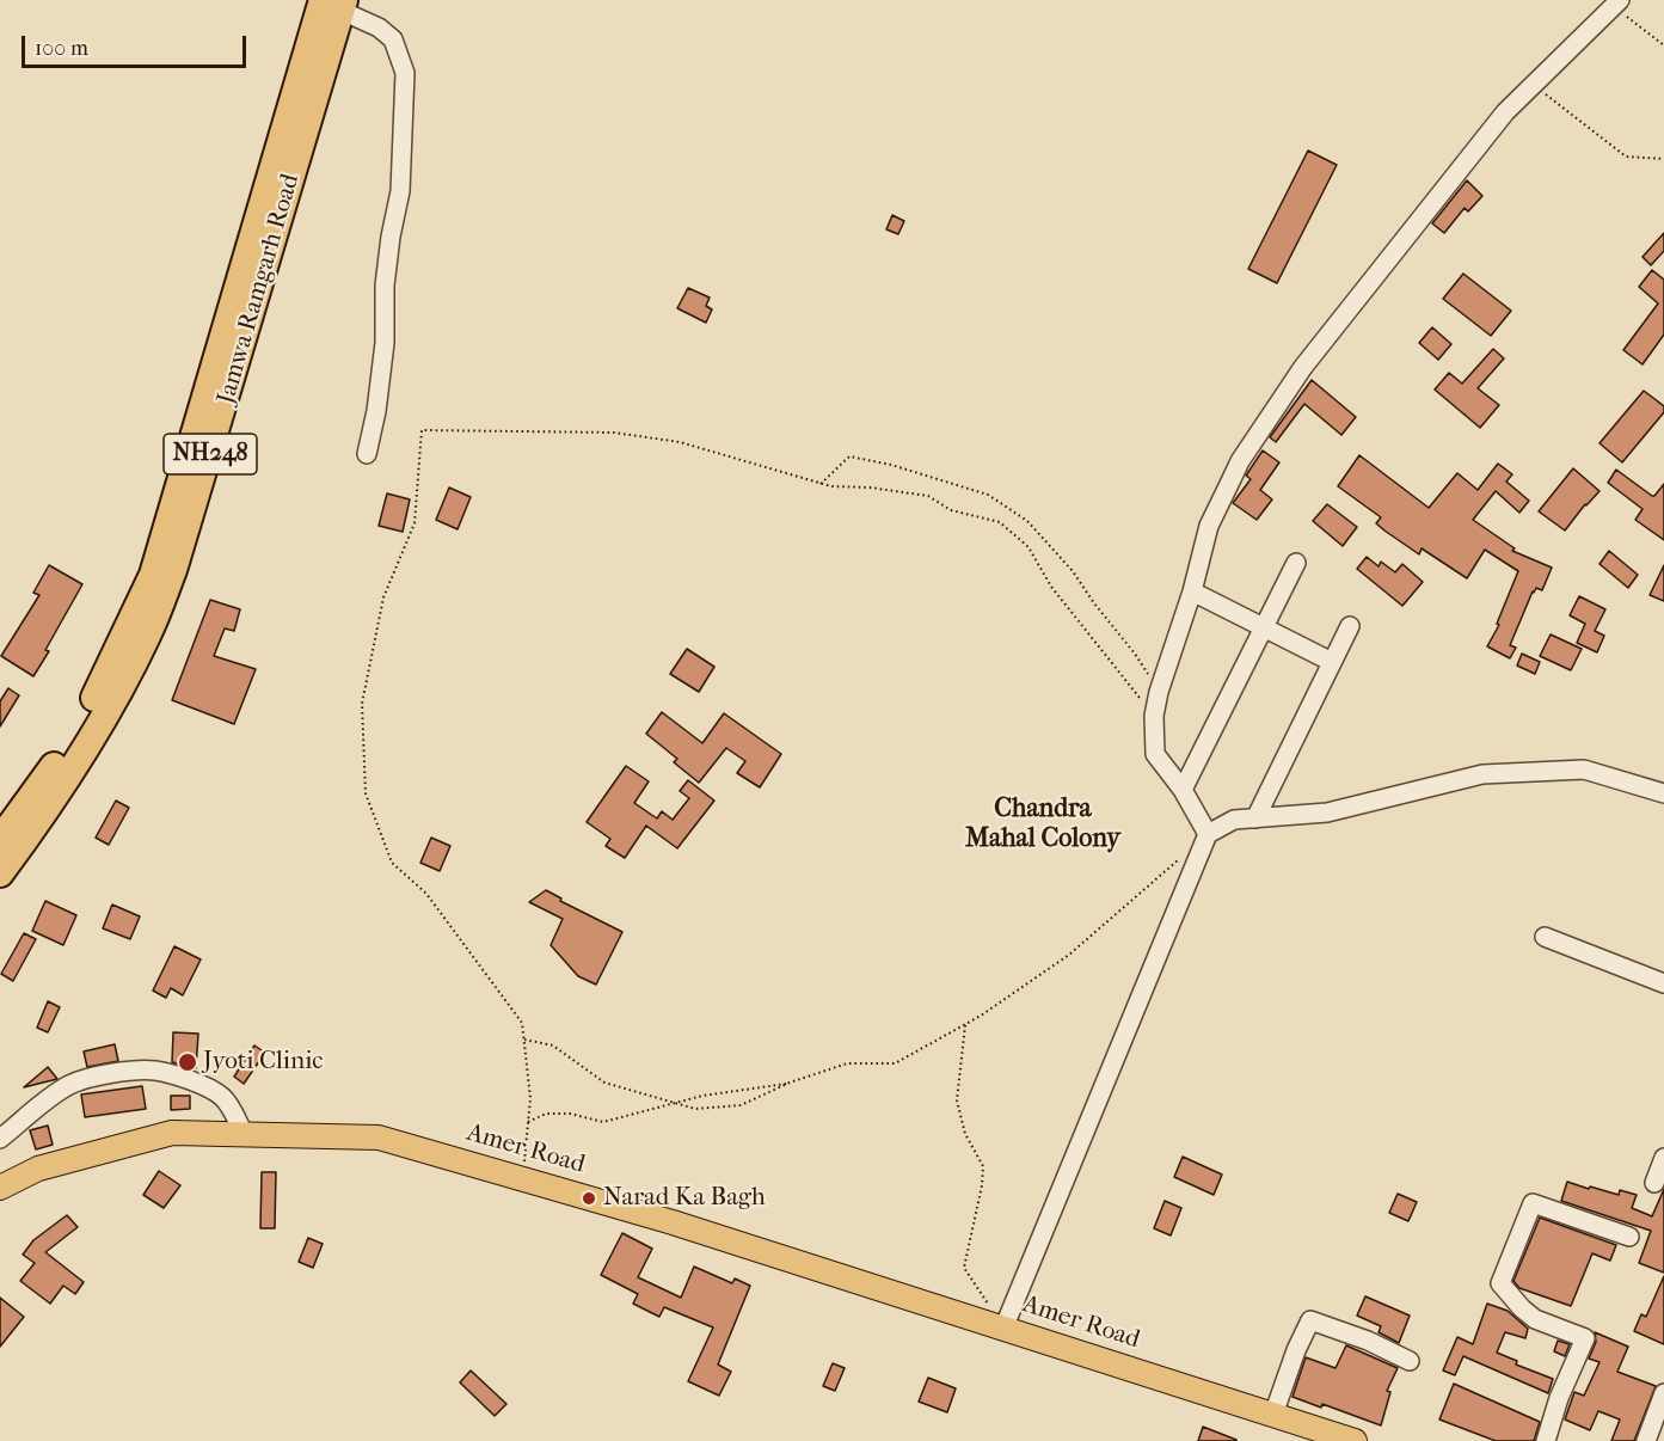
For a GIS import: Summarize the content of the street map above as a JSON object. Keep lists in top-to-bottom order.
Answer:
{
  "streets": {
    "highway": ["Jamwa Ramgarh Road", "NH248"],
    "main road": ["Amer Road"]
  },
  "districts": ["Chandra Mahal Colony"],
  "places": ["Jyoti Clinic", "Narad Ka Bagh"],
  "scale_bar": "100 m"
}
